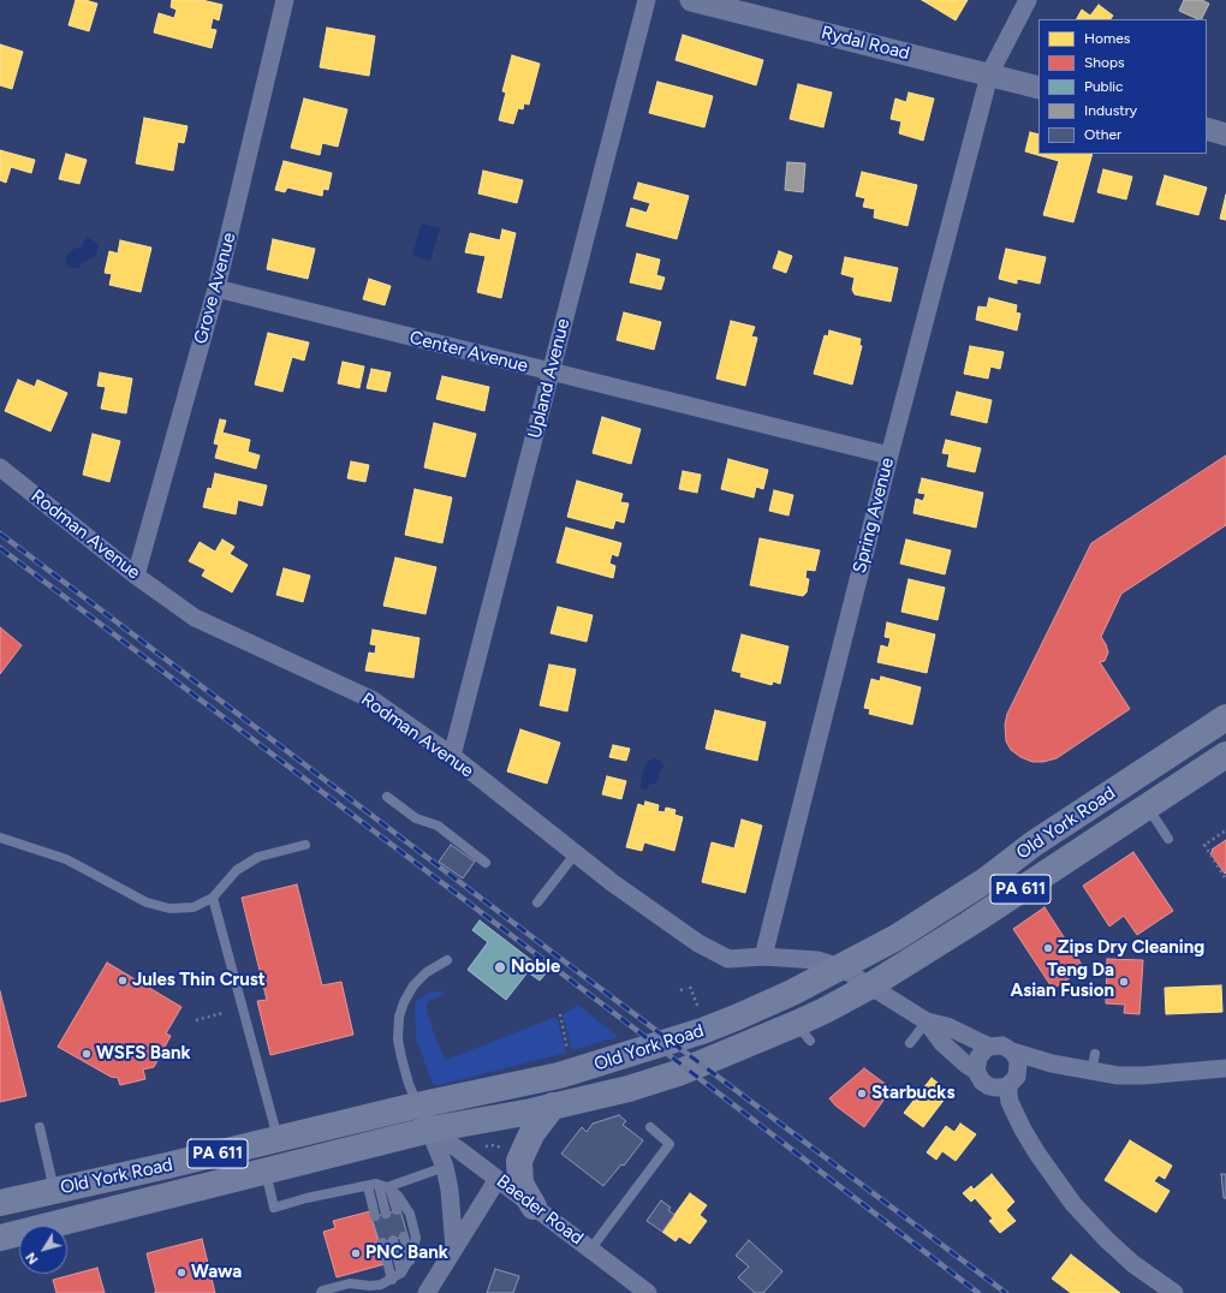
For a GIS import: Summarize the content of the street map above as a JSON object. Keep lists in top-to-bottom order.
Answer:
{
  "streets": {
    "highway": ["Old York Road", "PA 611"],
    "street": [
      "Rydal Road",
      "Grove Avenue",
      "Center Avenue",
      "Upland Avenue",
      "Spring Avenue",
      "Rodman Avenue",
      "Baeder Road"
    ]
  },
  "crossings": [
    ["Rydal Road", "Spring Avenue"],
    ["Grove Avenue", "Center Avenue"],
    ["Grove Avenue", "Rodman Avenue"],
    ["Center Avenue", "Upland Avenue"],
    ["Center Avenue", "Spring Avenue"],
    ["Upland Avenue", "Rodman Avenue"],
    ["Spring Avenue", "Rodman Avenue"],
    ["Rodman Avenue", "Old York Road"],
    ["Old York Road", "Baeder Road"]
  ],
  "places": [
    "Zips Dry Cleaning",
    "Noble",
    "Jules Thin Crust",
    "Teng Da Asian Fusion",
    "WSFS Bank",
    "Starbucks",
    "PNC Bank",
    "Wawa"
  ],
  "legend": [
    "Homes",
    "Shops",
    "Public",
    "Industry",
    "Other"
  ],
  "north": "bottom left"
}
